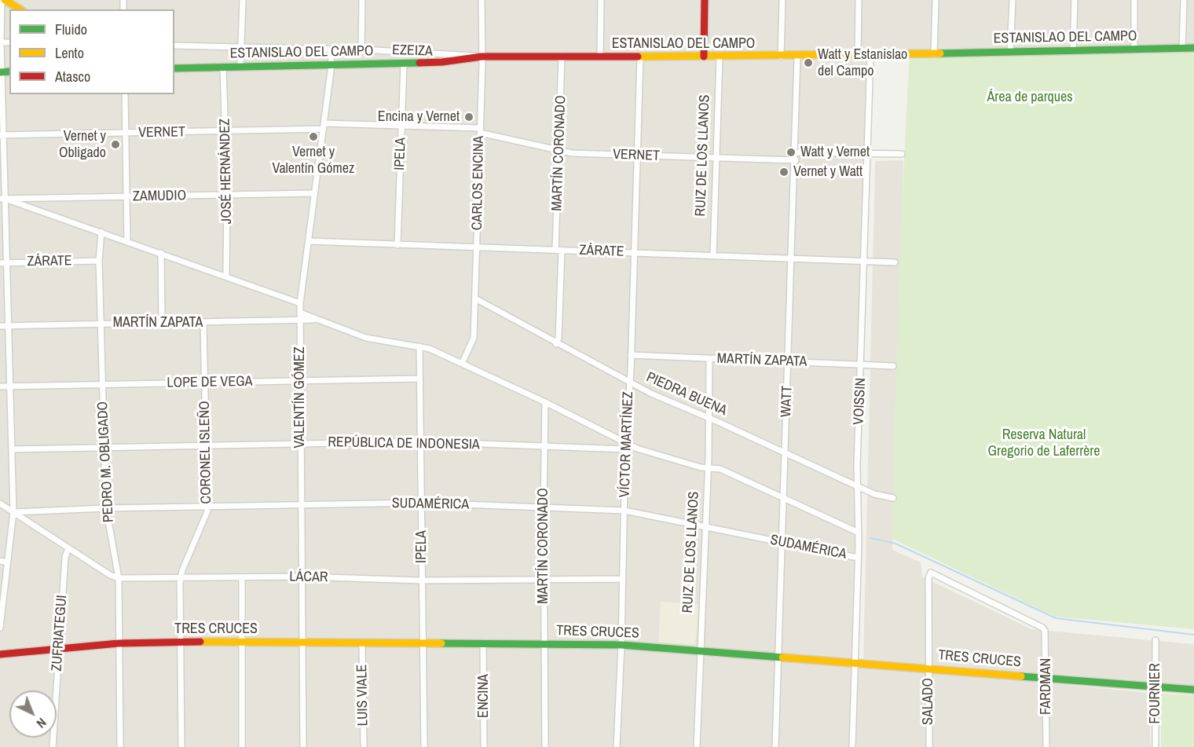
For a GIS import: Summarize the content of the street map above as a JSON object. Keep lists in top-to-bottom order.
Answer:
{
  "streets": {
    "street": [
      "ESTANISLAO DEL CAMPO",
      "EZEIZA",
      "VERNET",
      "MARTÍN CORONADO",
      "IPELA",
      "RUIZ DE LOS LLANOS",
      "JOSÉ HERNÁNDEZ",
      "CARLOS ENCINA",
      "ZAMUDIO",
      "ZÁRATE",
      "MARTÍN ZAPATA",
      "LOPE DE VEGA",
      "PIEDRA BUENA",
      "VALENTÍN GÓMEZ",
      "WATT",
      "VOISSIN",
      "REPÚBLICA DE INDONESIA",
      "VÍCTOR MARTÍNEZ",
      "CORONEL ISLEÑO",
      "PEDRO M. OBLIGADO",
      "SUDAMÉRICA",
      "LÁCAR",
      "TRES CRUCES",
      "ZUFRIATEGUI",
      "FARDMAN",
      "FOURNIER",
      "LUIS VIALE",
      "ENCINA",
      "SALADO"
    ]
  },
  "crossings": [
    ["ESTANISLAO DEL CAMPO", "EZEIZA"],
    ["ESTANISLAO DEL CAMPO", "MARTÍN CORONADO"],
    ["ESTANISLAO DEL CAMPO", "IPELA"],
    ["ESTANISLAO DEL CAMPO", "RUIZ DE LOS LLANOS"],
    ["ESTANISLAO DEL CAMPO", "JOSÉ HERNÁNDEZ"],
    ["ESTANISLAO DEL CAMPO", "CARLOS ENCINA"],
    ["ESTANISLAO DEL CAMPO", "VALENTÍN GÓMEZ"],
    ["ESTANISLAO DEL CAMPO", "WATT"],
    ["ESTANISLAO DEL CAMPO", "VOISSIN"],
    ["ESTANISLAO DEL CAMPO", "VÍCTOR MARTÍNEZ"],
    ["EZEIZA", "CARLOS ENCINA"],
    ["EZEIZA", "VALENTÍN GÓMEZ"],
    ["VERNET", "MARTÍN CORONADO"],
    ["VERNET", "IPELA"],
    ["VERNET", "RUIZ DE LOS LLANOS"],
    ["VERNET", "JOSÉ HERNÁNDEZ"],
    ["VERNET", "CARLOS ENCINA"],
    ["VERNET", "VALENTÍN GÓMEZ"],
    ["VERNET", "WATT"],
    ["VERNET", "VÍCTOR MARTÍNEZ"],
    ["MARTÍN CORONADO", "ZÁRATE"],
    ["MARTÍN CORONADO", "PIEDRA BUENA"],
    ["MARTÍN CORONADO", "REPÚBLICA DE INDONESIA"],
    ["MARTÍN CORONADO", "SUDAMÉRICA"],
    ["MARTÍN CORONADO", "LÁCAR"],
    ["MARTÍN CORONADO", "TRES CRUCES"],
    ["IPELA", "ZÁRATE"],
    ["IPELA", "LOPE DE VEGA"],
    ["IPELA", "REPÚBLICA DE INDONESIA"],
    ["IPELA", "SUDAMÉRICA"],
    ["IPELA", "LÁCAR"],
    ["IPELA", "TRES CRUCES"],
    ["RUIZ DE LOS LLANOS", "ZÁRATE"],
    ["RUIZ DE LOS LLANOS", "MARTÍN ZAPATA"],
    ["RUIZ DE LOS LLANOS", "PIEDRA BUENA"],
    ["RUIZ DE LOS LLANOS", "SUDAMÉRICA"],
    ["RUIZ DE LOS LLANOS", "TRES CRUCES"],
    ["JOSÉ HERNÁNDEZ", "ZAMUDIO"],
    ["CARLOS ENCINA", "ZÁRATE"],
    ["CARLOS ENCINA", "PIEDRA BUENA"],
    ["ZAMUDIO", "VALENTÍN GÓMEZ"],
    ["ZÁRATE", "VALENTÍN GÓMEZ"],
    ["ZÁRATE", "WATT"],
    ["ZÁRATE", "VOISSIN"],
    ["ZÁRATE", "VÍCTOR MARTÍNEZ"],
    ["ZÁRATE", "PEDRO M. OBLIGADO"],
    ["MARTÍN ZAPATA", "VALENTÍN GÓMEZ"],
    ["MARTÍN ZAPATA", "WATT"],
    ["MARTÍN ZAPATA", "VOISSIN"],
    ["MARTÍN ZAPATA", "VÍCTOR MARTÍNEZ"],
    ["MARTÍN ZAPATA", "CORONEL ISLEÑO"],
    ["MARTÍN ZAPATA", "PEDRO M. OBLIGADO"],
    ["LOPE DE VEGA", "VALENTÍN GÓMEZ"],
    ["LOPE DE VEGA", "CORONEL ISLEÑO"],
    ["LOPE DE VEGA", "PEDRO M. OBLIGADO"],
    ["PIEDRA BUENA", "WATT"],
    ["PIEDRA BUENA", "VOISSIN"],
    ["PIEDRA BUENA", "VÍCTOR MARTÍNEZ"],
    ["VALENTÍN GÓMEZ", "REPÚBLICA DE INDONESIA"],
    ["VALENTÍN GÓMEZ", "SUDAMÉRICA"],
    ["VALENTÍN GÓMEZ", "LÁCAR"],
    ["VALENTÍN GÓMEZ", "TRES CRUCES"],
    ["WATT", "SUDAMÉRICA"],
    ["WATT", "TRES CRUCES"],
    ["VOISSIN", "SUDAMÉRICA"],
    ["VOISSIN", "TRES CRUCES"],
    ["REPÚBLICA DE INDONESIA", "VÍCTOR MARTÍNEZ"],
    ["REPÚBLICA DE INDONESIA", "CORONEL ISLEÑO"],
    ["REPÚBLICA DE INDONESIA", "PEDRO M. OBLIGADO"],
    ["VÍCTOR MARTÍNEZ", "SUDAMÉRICA"],
    ["VÍCTOR MARTÍNEZ", "LÁCAR"],
    ["VÍCTOR MARTÍNEZ", "TRES CRUCES"],
    ["CORONEL ISLEÑO", "SUDAMÉRICA"],
    ["CORONEL ISLEÑO", "LÁCAR"],
    ["CORONEL ISLEÑO", "TRES CRUCES"],
    ["PEDRO M. OBLIGADO", "SUDAMÉRICA"],
    ["PEDRO M. OBLIGADO", "LÁCAR"],
    ["PEDRO M. OBLIGADO", "TRES CRUCES"],
    ["TRES CRUCES", "ZUFRIATEGUI"],
    ["TRES CRUCES", "FARDMAN"],
    ["TRES CRUCES", "FOURNIER"],
    ["TRES CRUCES", "LUIS VIALE"],
    ["TRES CRUCES", "ENCINA"],
    ["TRES CRUCES", "SALADO"],
    ["FARDMAN", "SALADO"]
  ],
  "parks": ["Área de parques", "Reserva Natural Gregorio de Laferrère"],
  "places": [
    "Watt y Estanislao del Campo",
    "Encina y Vernet",
    "Vernet y Valentín Gómez",
    "Vernet y Obligado",
    "Watt y Vernet",
    "Vernet y Watt"
  ],
  "legend": ["Fluido", "Lento", "Atasco"],
  "north": "bottom right"
}
